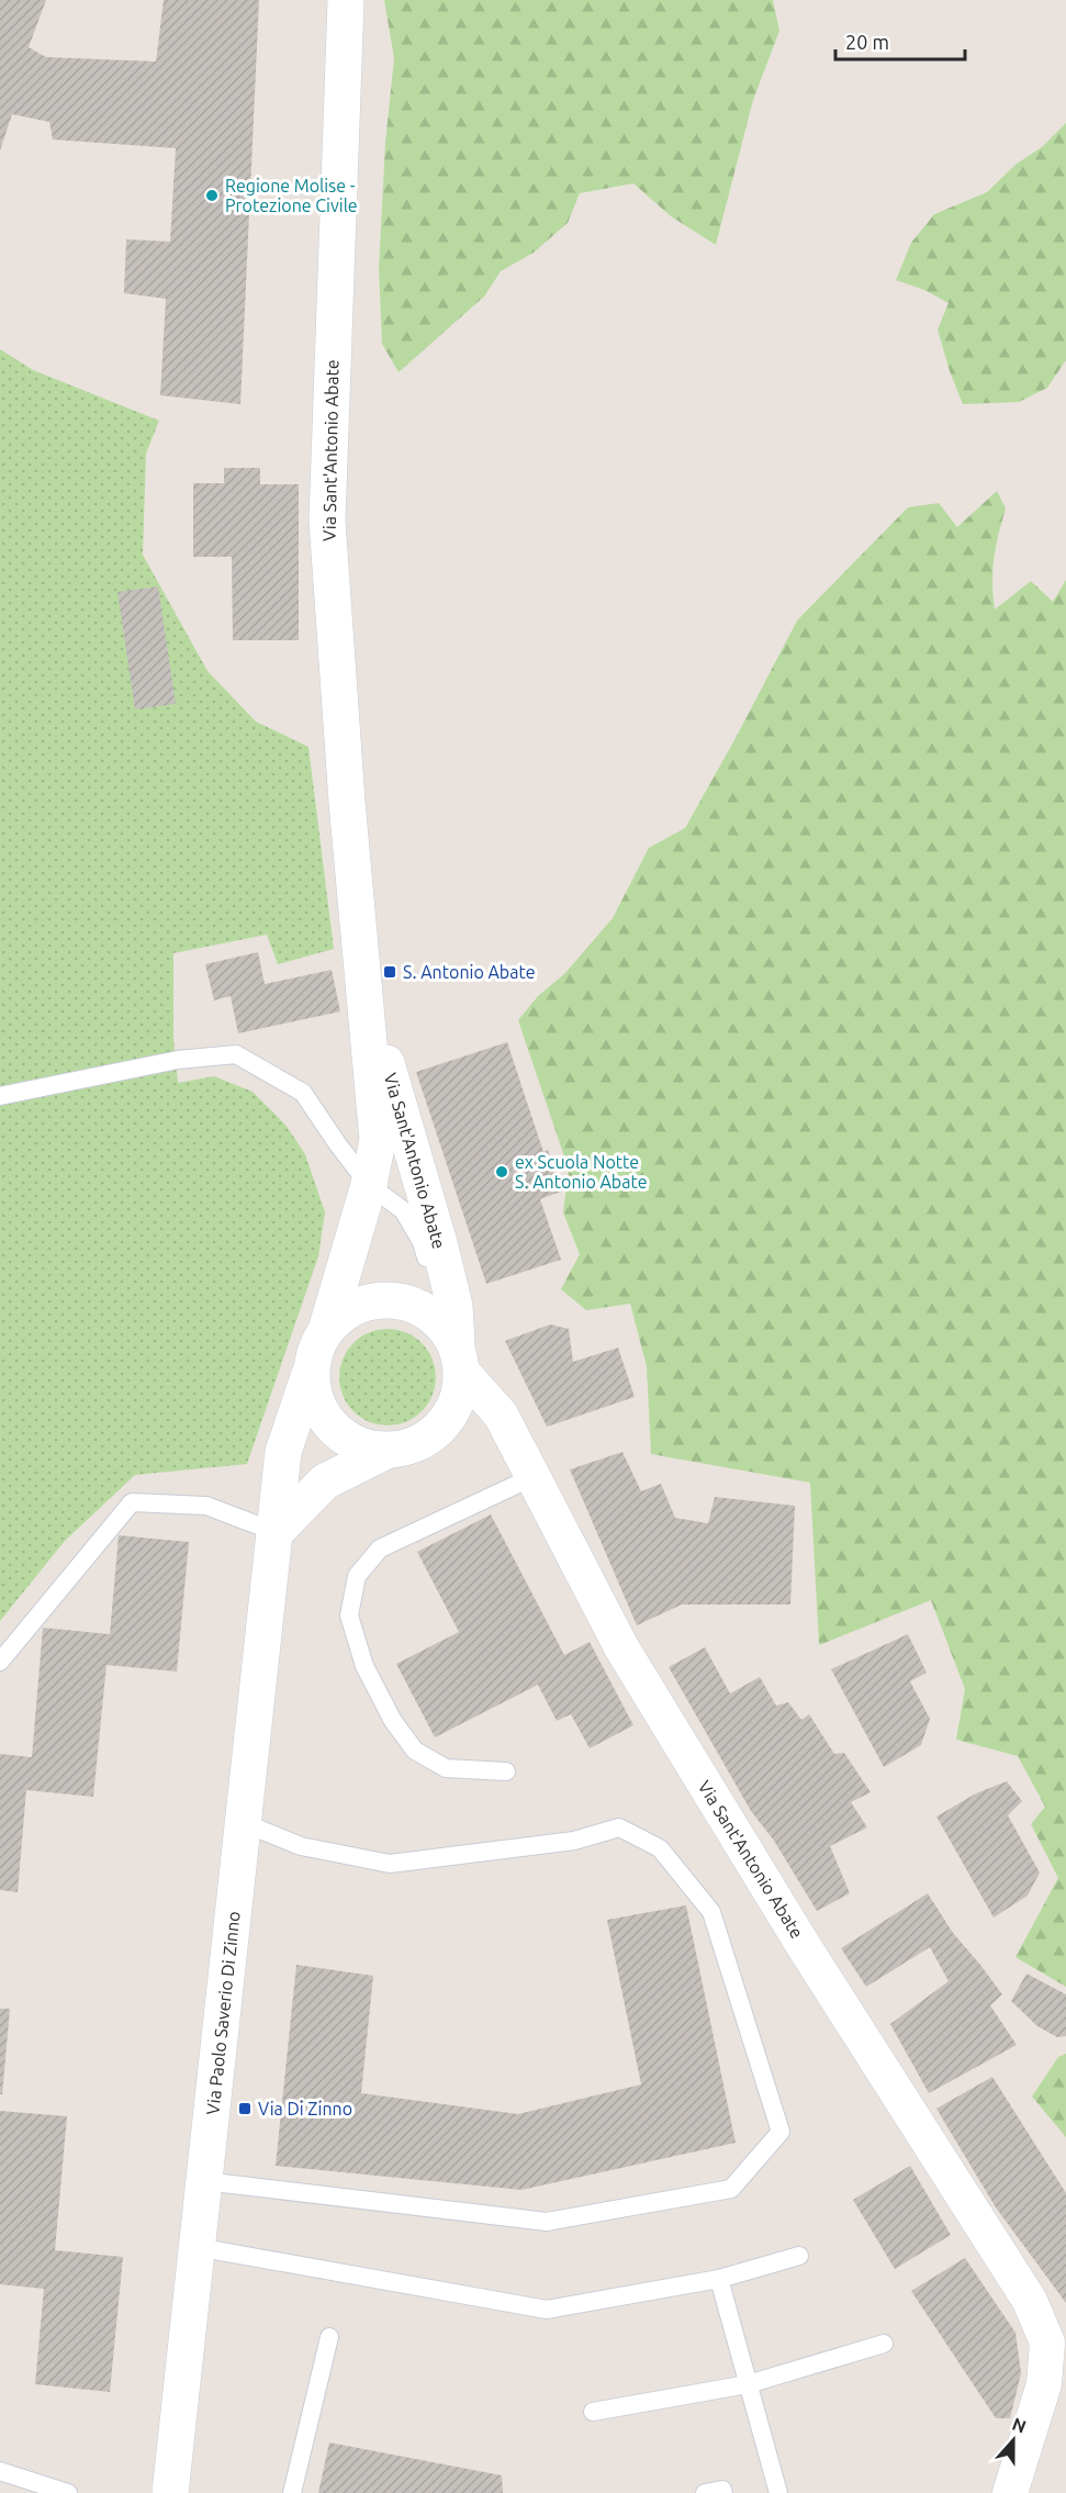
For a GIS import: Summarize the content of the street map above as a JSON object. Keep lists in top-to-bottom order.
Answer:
{
  "streets": {
    "street": ["Via Sant'Antonio Abate", "Via Paolo Saverio Di Zinno"]
  },
  "crossings": [
    ["Via Sant'Antonio Abate", "Via Paolo Saverio Di Zinno"]
  ],
  "places": {
    "other": ["Regione Molise - Protezione Civile", "ex Scuola Notte S. Antonio Abate"],
    "transit": ["S. Antonio Abate", "Via Di Zinno"]
  },
  "scale_bar": "20 m",
  "north": "top"
}
